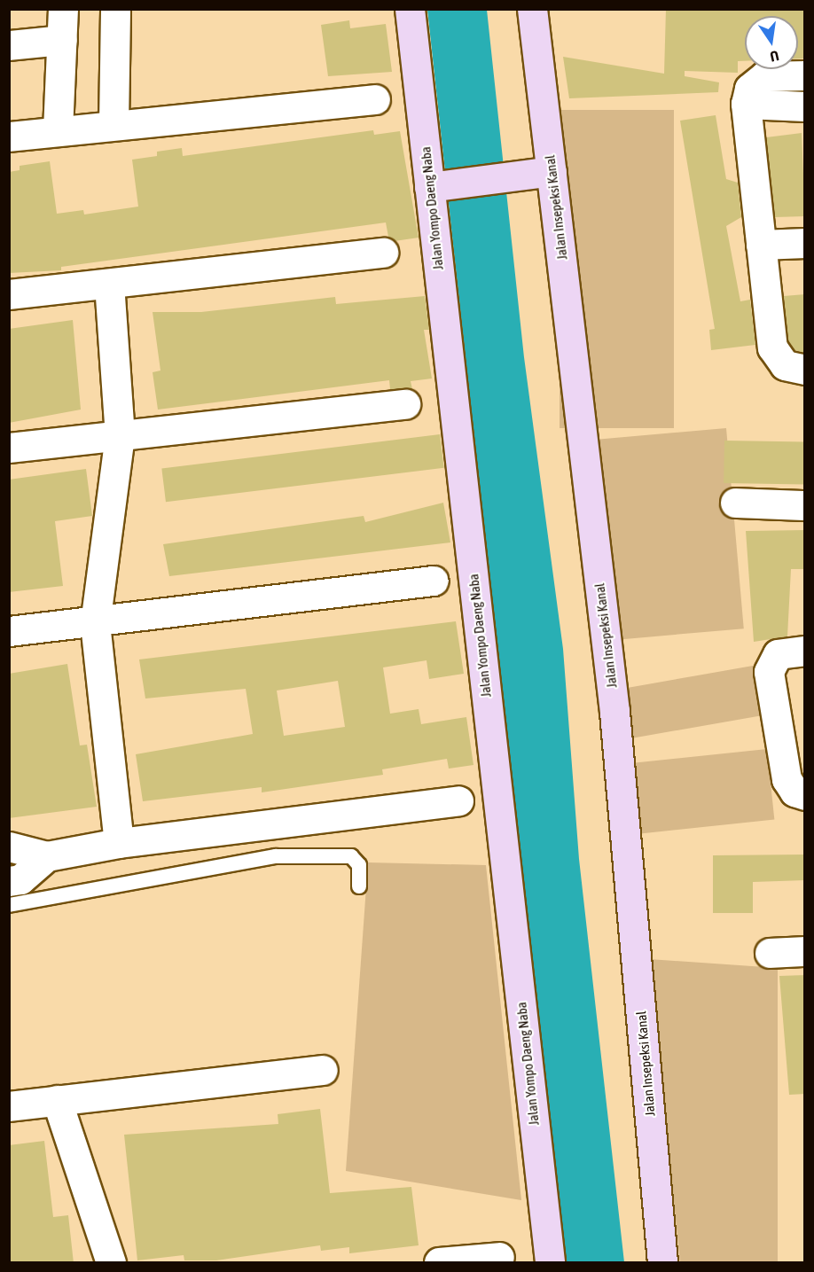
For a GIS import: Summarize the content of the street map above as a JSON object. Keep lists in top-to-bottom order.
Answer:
{
  "streets": {
    "street": ["Jalan Insepeksi Kanal", "Jalan Yompo Daeng Naba"]
  },
  "north": "bottom"
}
